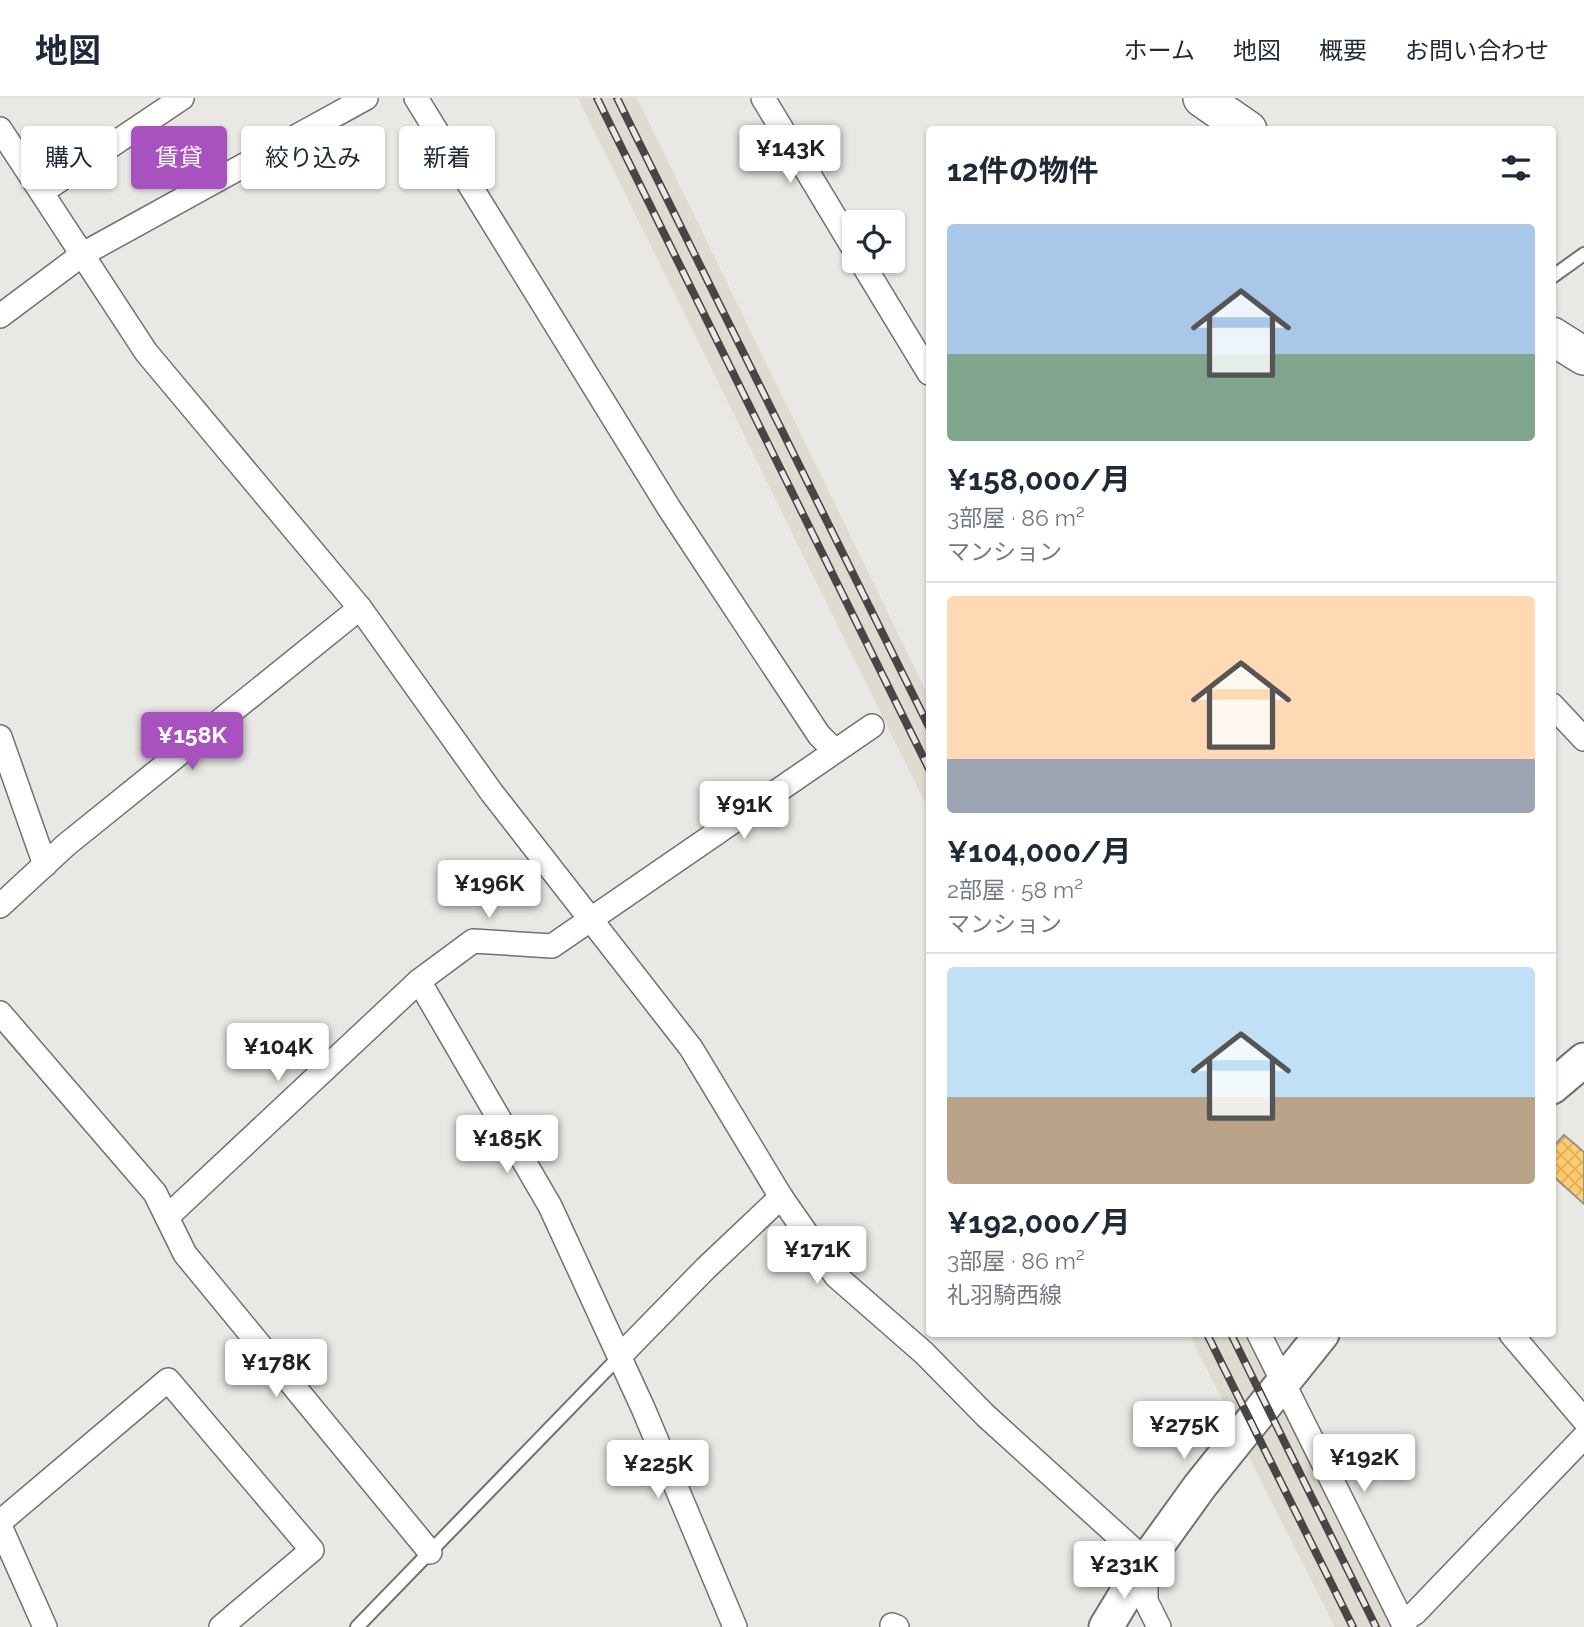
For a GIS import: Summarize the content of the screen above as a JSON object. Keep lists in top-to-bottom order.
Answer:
{
  "page": {
    "header": "地図",
    "nav": [
      "ホーム",
      "地図",
      "概要",
      "お問い合わせ"
    ],
    "price": [
      "¥143K",
      "¥158K",
      "¥91K",
      "¥196K",
      "¥104K",
      "¥185K",
      "¥171K",
      "¥178K",
      "¥275K",
      "¥192K",
      "¥225K",
      "¥231K"
    ],
    "chip": [
      "購入",
      "賃貸",
      "絞り込み",
      "新着"
    ],
    "heading": "12件の物件",
    "list": [
      {
        "name": "¥158,000/月",
        "note": "3部屋 · 86 m² · マンション"
      },
      {
        "name": "¥104,000/月",
        "note": "2部屋 · 58 m² · マンション"
      },
      {
        "name": "¥192,000/月",
        "note": "3部屋 · 86 m² · 礼羽騎西線"
      }
    ]
  }
}
